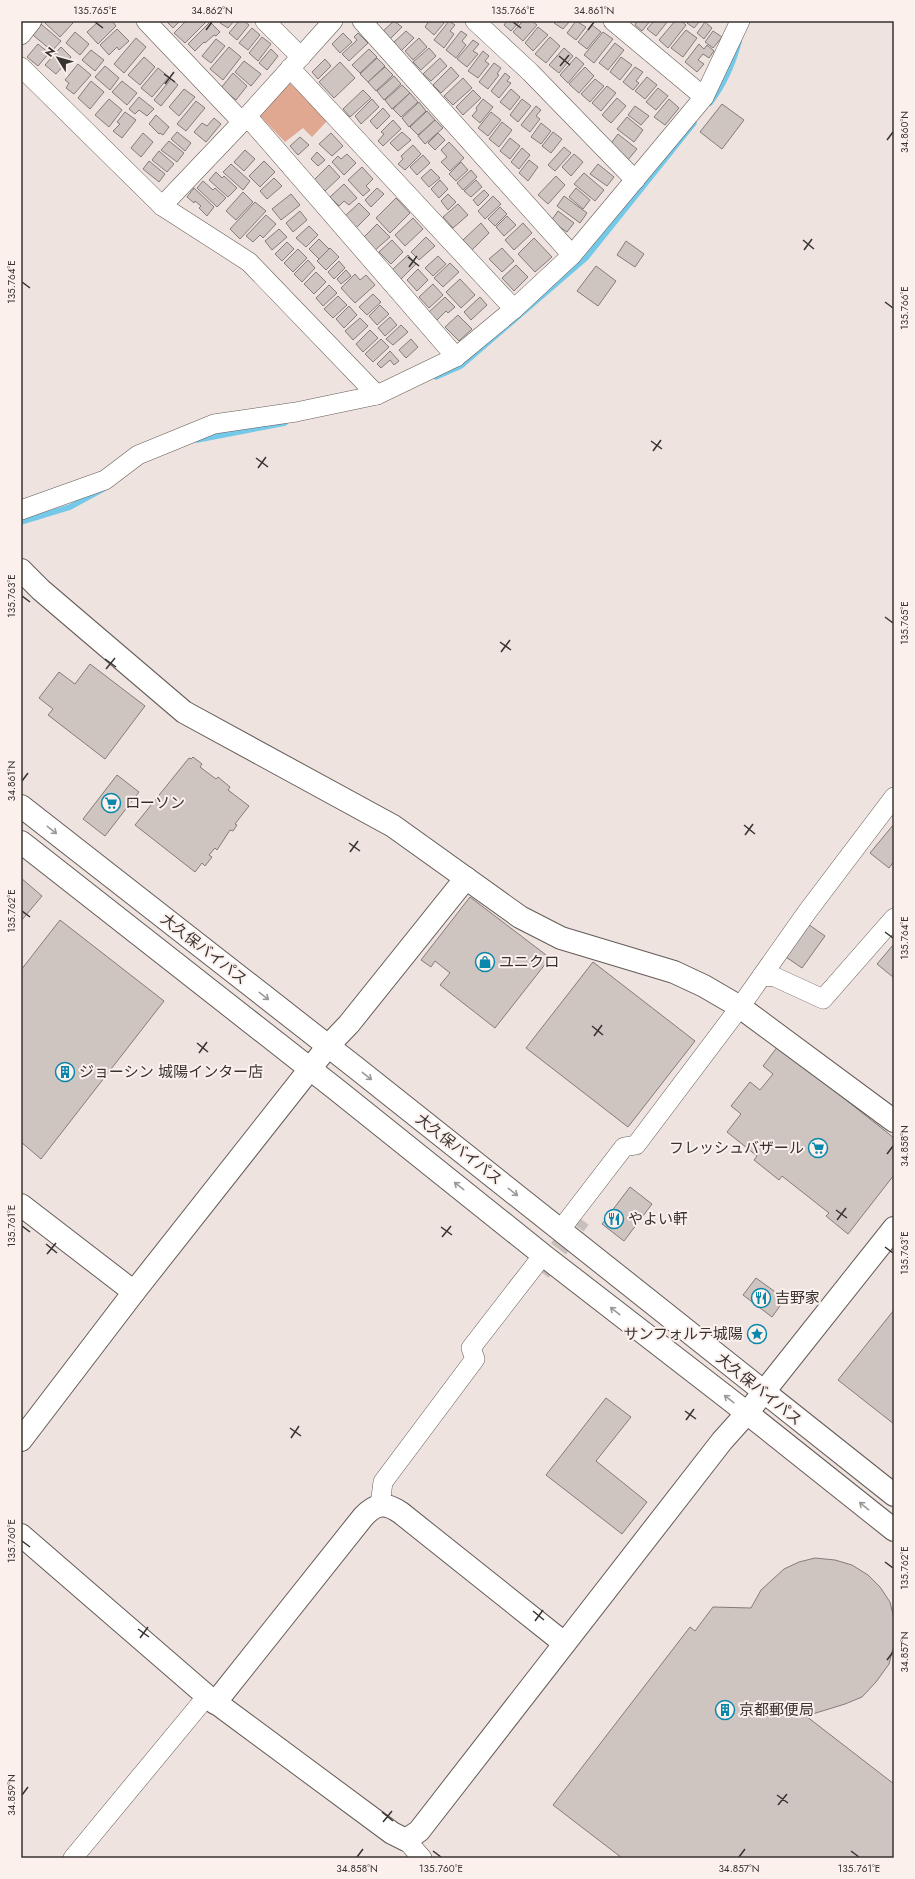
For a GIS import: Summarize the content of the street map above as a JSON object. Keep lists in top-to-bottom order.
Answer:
{
  "streets": {
    "main road": ["大久保バイパス"]
  },
  "places": {
    "supermarket": ["ローソン", "フレッシュバザール"],
    "shop": ["ユニクロ"],
    "building": ["ジョーシン 城陽インター店", "京都郵便局"],
    "restaurant": ["やよい軒", "吉野家"],
    "place": ["サンフォルテ城陽"]
  },
  "north": "top left",
  "coordinates": [
    "135.765°E",
    "34.862°N",
    "135.766°E",
    "34.861°N",
    "34.860°N",
    "135.764°E",
    "135.763°E",
    "135.762°E",
    "34.858°N",
    "135.761°E",
    "135.760°E",
    "34.857°N",
    "34.859°N"
  ]
}
